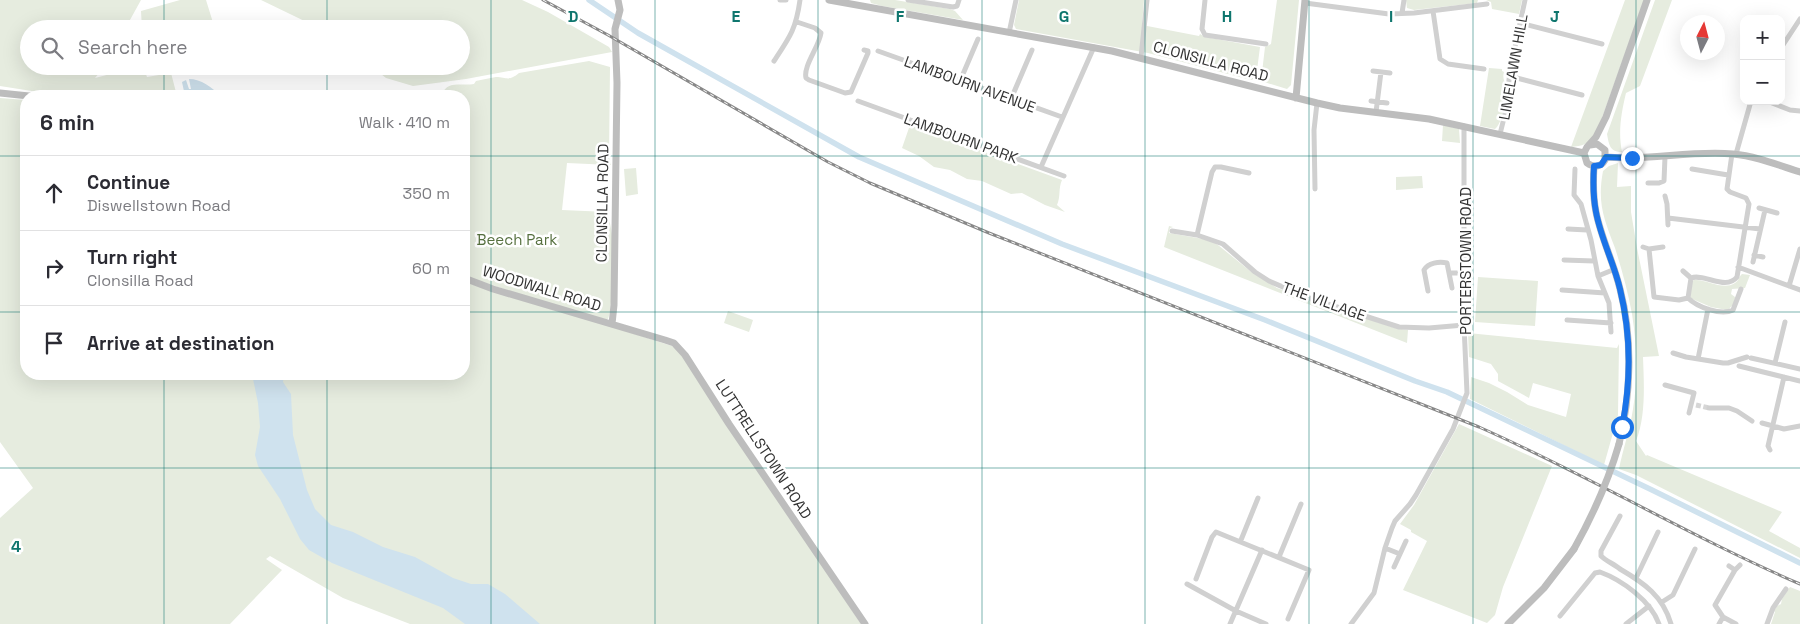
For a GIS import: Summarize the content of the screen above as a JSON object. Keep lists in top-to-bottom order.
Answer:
{
  "streets": {
    "main road": ["CLONSILLA ROAD", "WOODWALL ROAD", "LUTTRELLSTOWN ROAD"],
    "street": [
      "LIMELAWN HILL",
      "LAMBOURN AVENUE",
      "LAMBOURN PARK",
      "PORTERSTOWN ROAD",
      "THE VILLAGE"
    ]
  },
  "crossings": [
    ["CLONSILLA ROAD", "LIMELAWN HILL"],
    ["CLONSILLA ROAD", "PORTERSTOWN ROAD"],
    ["CLONSILLA ROAD", "WOODWALL ROAD"],
    ["CLONSILLA ROAD", "LUTTRELLSTOWN ROAD"],
    ["PORTERSTOWN ROAD", "THE VILLAGE"],
    ["WOODWALL ROAD", "LUTTRELLSTOWN ROAD"]
  ],
  "parks": ["Beech Park"],
  "north": "top",
  "page": {
    "map_buttons": ["+", "−"],
    "search": "Search here",
    "heading": ["6 min", "Walk · 410 m"],
    "list": [
      ["Continue", "Diswellstown Road", "350 m"],
      ["Turn right", "Clonsilla Road", "60 m"],
      "Arrive at destination"
    ]
  },
  "grid": {
    "columns": [
      "D",
      "E",
      "F",
      "G",
      "H",
      "I",
      "J"
    ],
    "rows": ["4"]
  }
}
